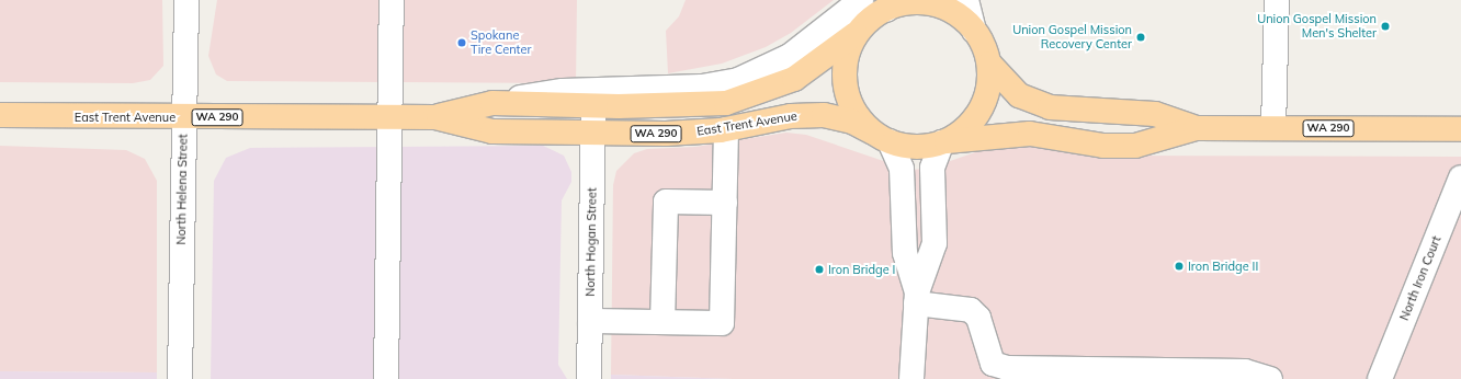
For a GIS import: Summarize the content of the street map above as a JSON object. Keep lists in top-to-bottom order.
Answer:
{
  "streets": {
    "main road": ["East Trent Avenue", "WA 290"],
    "street": ["North Helena Street", "North Hogan Street", "North Iron Court"]
  },
  "crossings": [
    ["East Trent Avenue", "WA 290"],
    ["East Trent Avenue", "North Helena Street"],
    ["East Trent Avenue", "North Hogan Street"]
  ],
  "places": [
    "Union Gospel Mission Men's Shelter",
    "Union Gospel Mission Recovery Center",
    "Spokane Tire Center",
    "Iron Bridge II",
    "Iron Bridge I"
  ]
}
